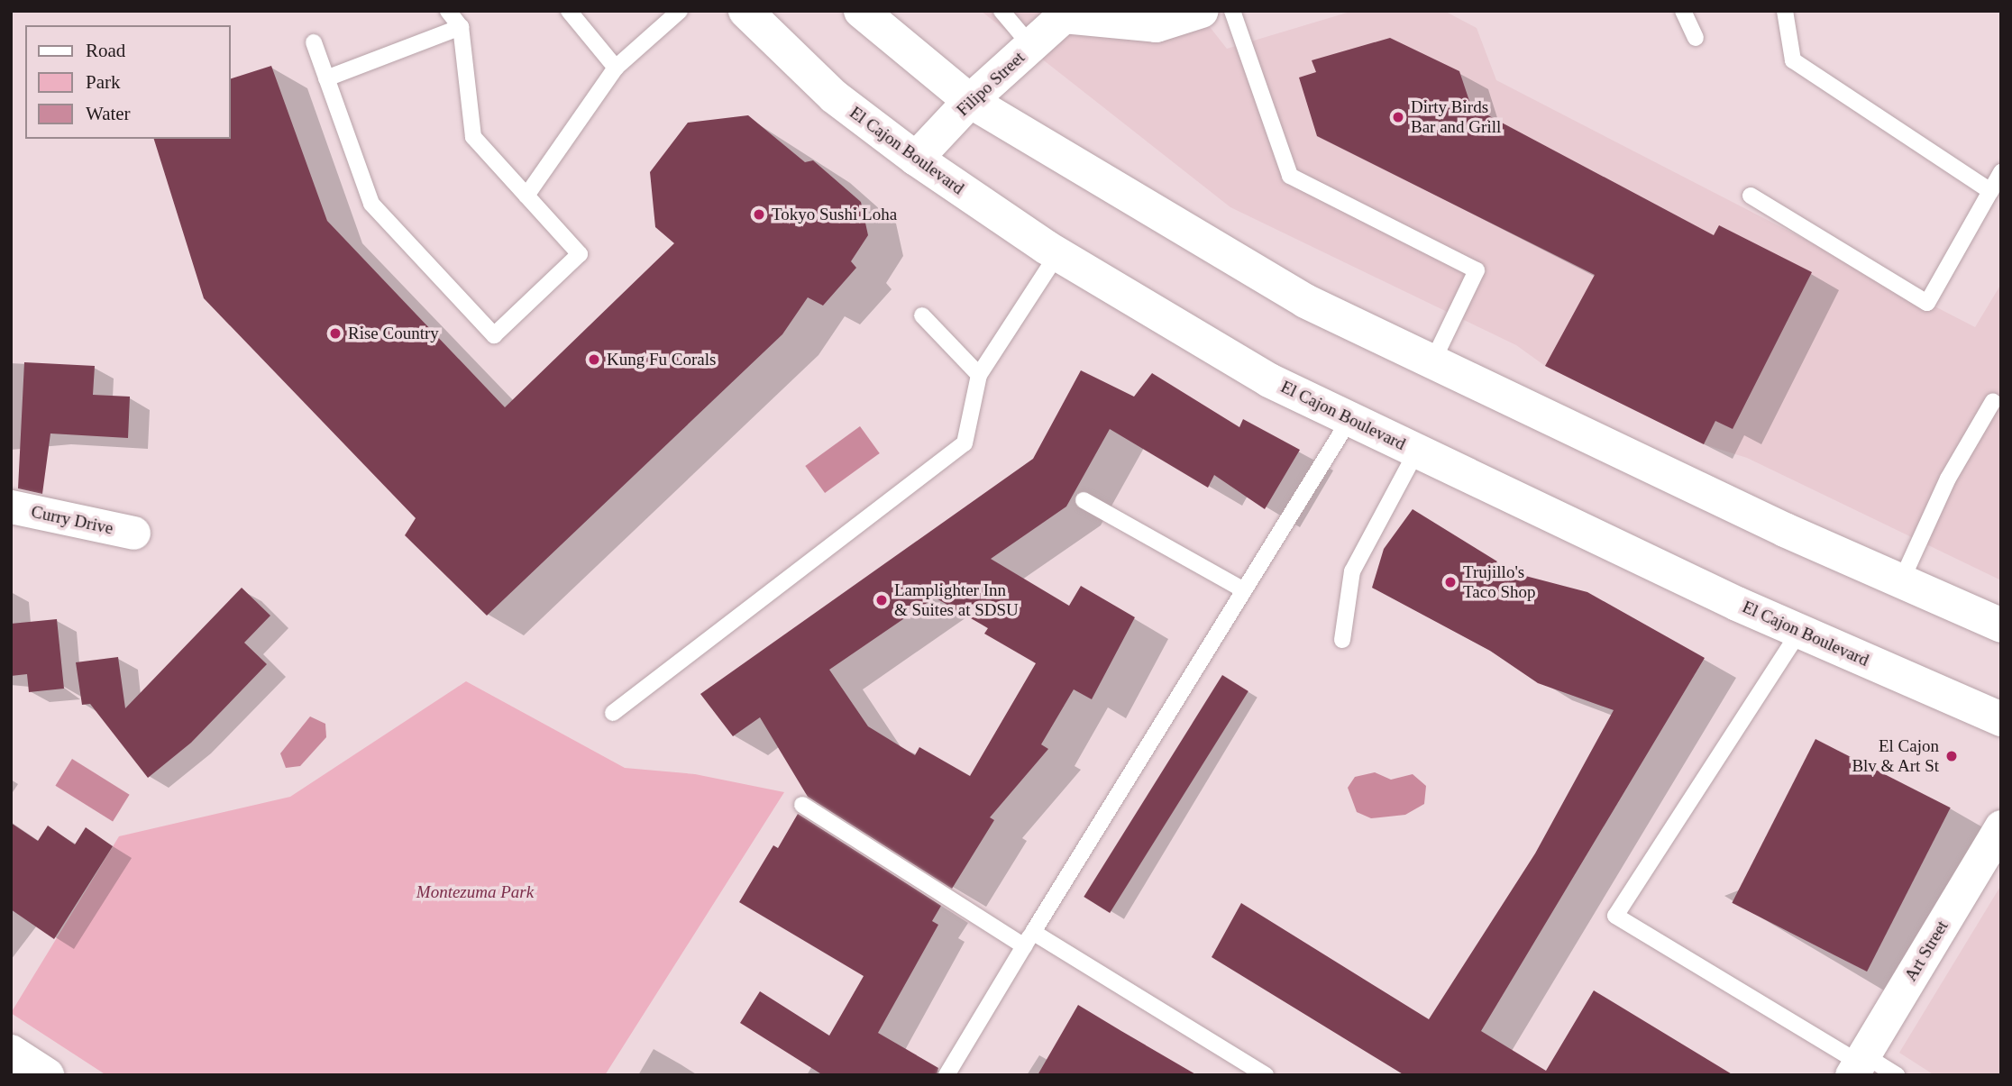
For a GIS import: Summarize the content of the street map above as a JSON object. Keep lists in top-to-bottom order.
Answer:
{
  "streets": {
    "main road": ["Filipo Street", "El Cajon Boulevard"],
    "street": ["Curry Drive", "Art Street"]
  },
  "crossings": [
    ["Filipo Street", "El Cajon Boulevard"]
  ],
  "parks": ["Montezuma Park"],
  "places": [
    "Dirty Birds Bar and Grill",
    "Tokyo Sushi Loha",
    "Rise Country",
    "Kung Fu Corals",
    "Trujillo's Taco Shop",
    "Lamplighter Inn & Suites at SDSU",
    "El Cajon Blv & Art St"
  ],
  "legend": ["Road", "Park", "Water"]
}
